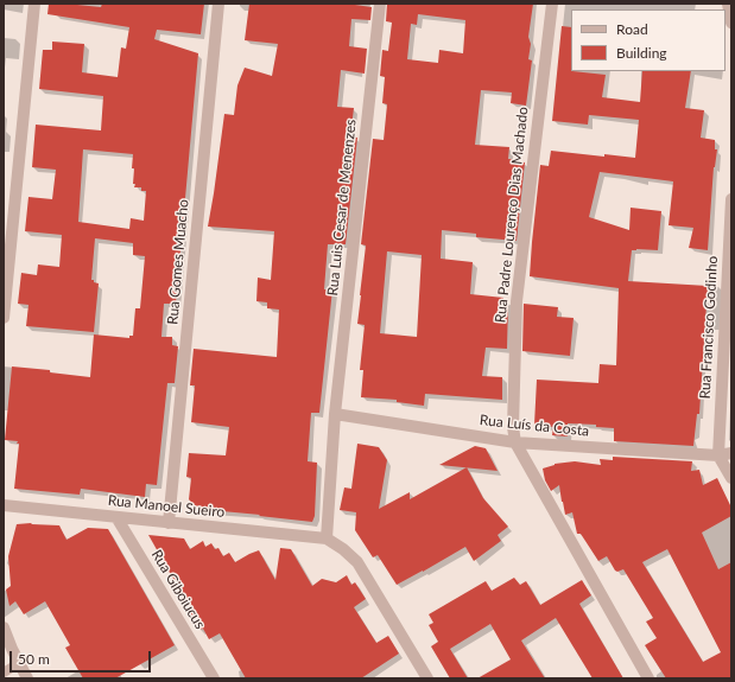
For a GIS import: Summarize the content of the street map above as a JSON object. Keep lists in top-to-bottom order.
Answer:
{
  "streets": {
    "street": [
      "Rua Luis Cesar de Menenzes",
      "Rua Padre Lourenço Dias Machado",
      "Rua Gomes Muacho",
      "Rua Francisco Godinho",
      "Rua Luís da Costa",
      "Rua Manoel Sueiro",
      "Rua Giboiucus"
    ]
  },
  "crossings": [
    ["Rua Luis Cesar de Menenzes", "Rua Luís da Costa"],
    ["Rua Luis Cesar de Menenzes", "Rua Manoel Sueiro"],
    ["Rua Padre Lourenço Dias Machado", "Rua Luís da Costa"],
    ["Rua Gomes Muacho", "Rua Manoel Sueiro"],
    ["Rua Francisco Godinho", "Rua Luís da Costa"],
    ["Rua Manoel Sueiro", "Rua Giboiucus"]
  ],
  "legend": ["Road", "Building"],
  "scale_bar": "50 m"
}
